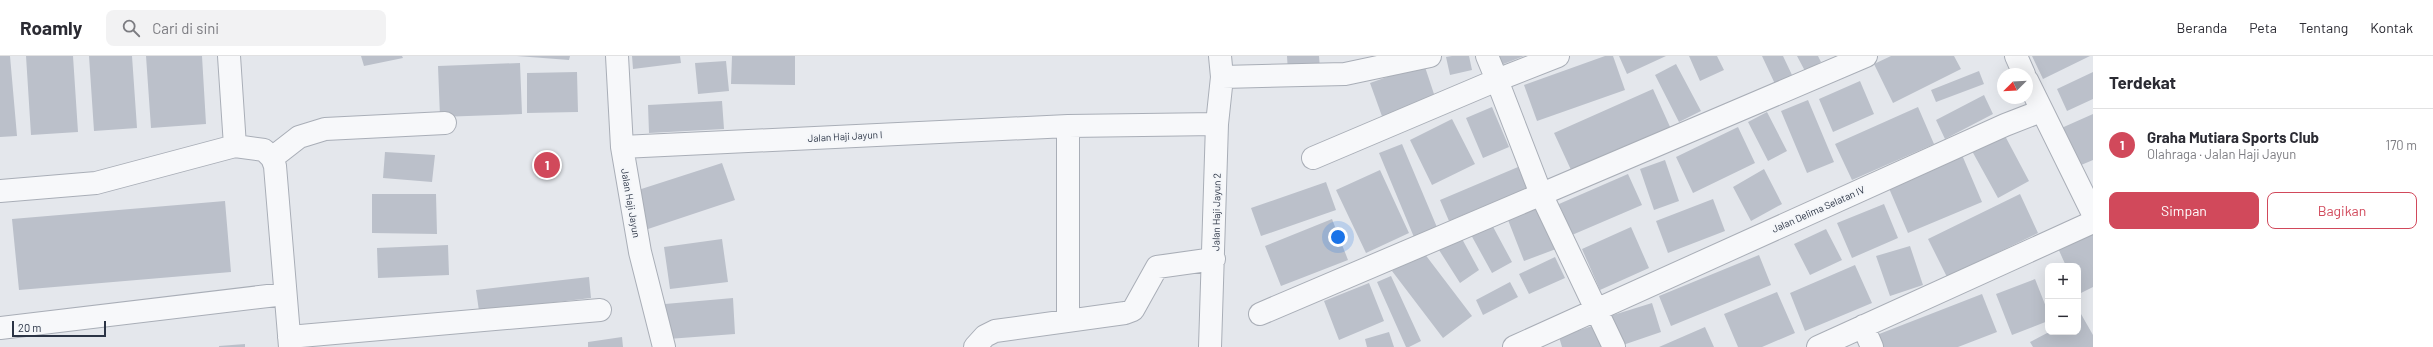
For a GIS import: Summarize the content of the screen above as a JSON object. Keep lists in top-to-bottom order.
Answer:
{
  "streets": {
    "street": [
      "Jalan Haji Jayun I",
      "Jalan Haji Jayun",
      "Jalan Delima Selatan IV",
      "Jalan Haji Jayun 2"
    ]
  },
  "crossings": [
    ["Jalan Haji Jayun I", "Jalan Haji Jayun"],
    ["Jalan Haji Jayun I", "Jalan Haji Jayun 2"]
  ],
  "scale_bar": "20 m",
  "north": "bottom left",
  "page": {
    "header": "Roamly",
    "search": "Cari di sini",
    "nav": [
      "Beranda",
      "Peta",
      "Tentang",
      "Kontak"
    ],
    "heading": "Terdekat",
    "list": [
      {
        "mark": "1",
        "name": "Graha Mutiara Sports Club",
        "note": "Olahraga · Jalan Haji Jayun",
        "value": "170 m"
      }
    ],
    "pins": "1",
    "buttons": ["Simpan", "Bagikan"],
    "map_buttons": ["+", "−"],
    "scale": "20 m"
  }
}
